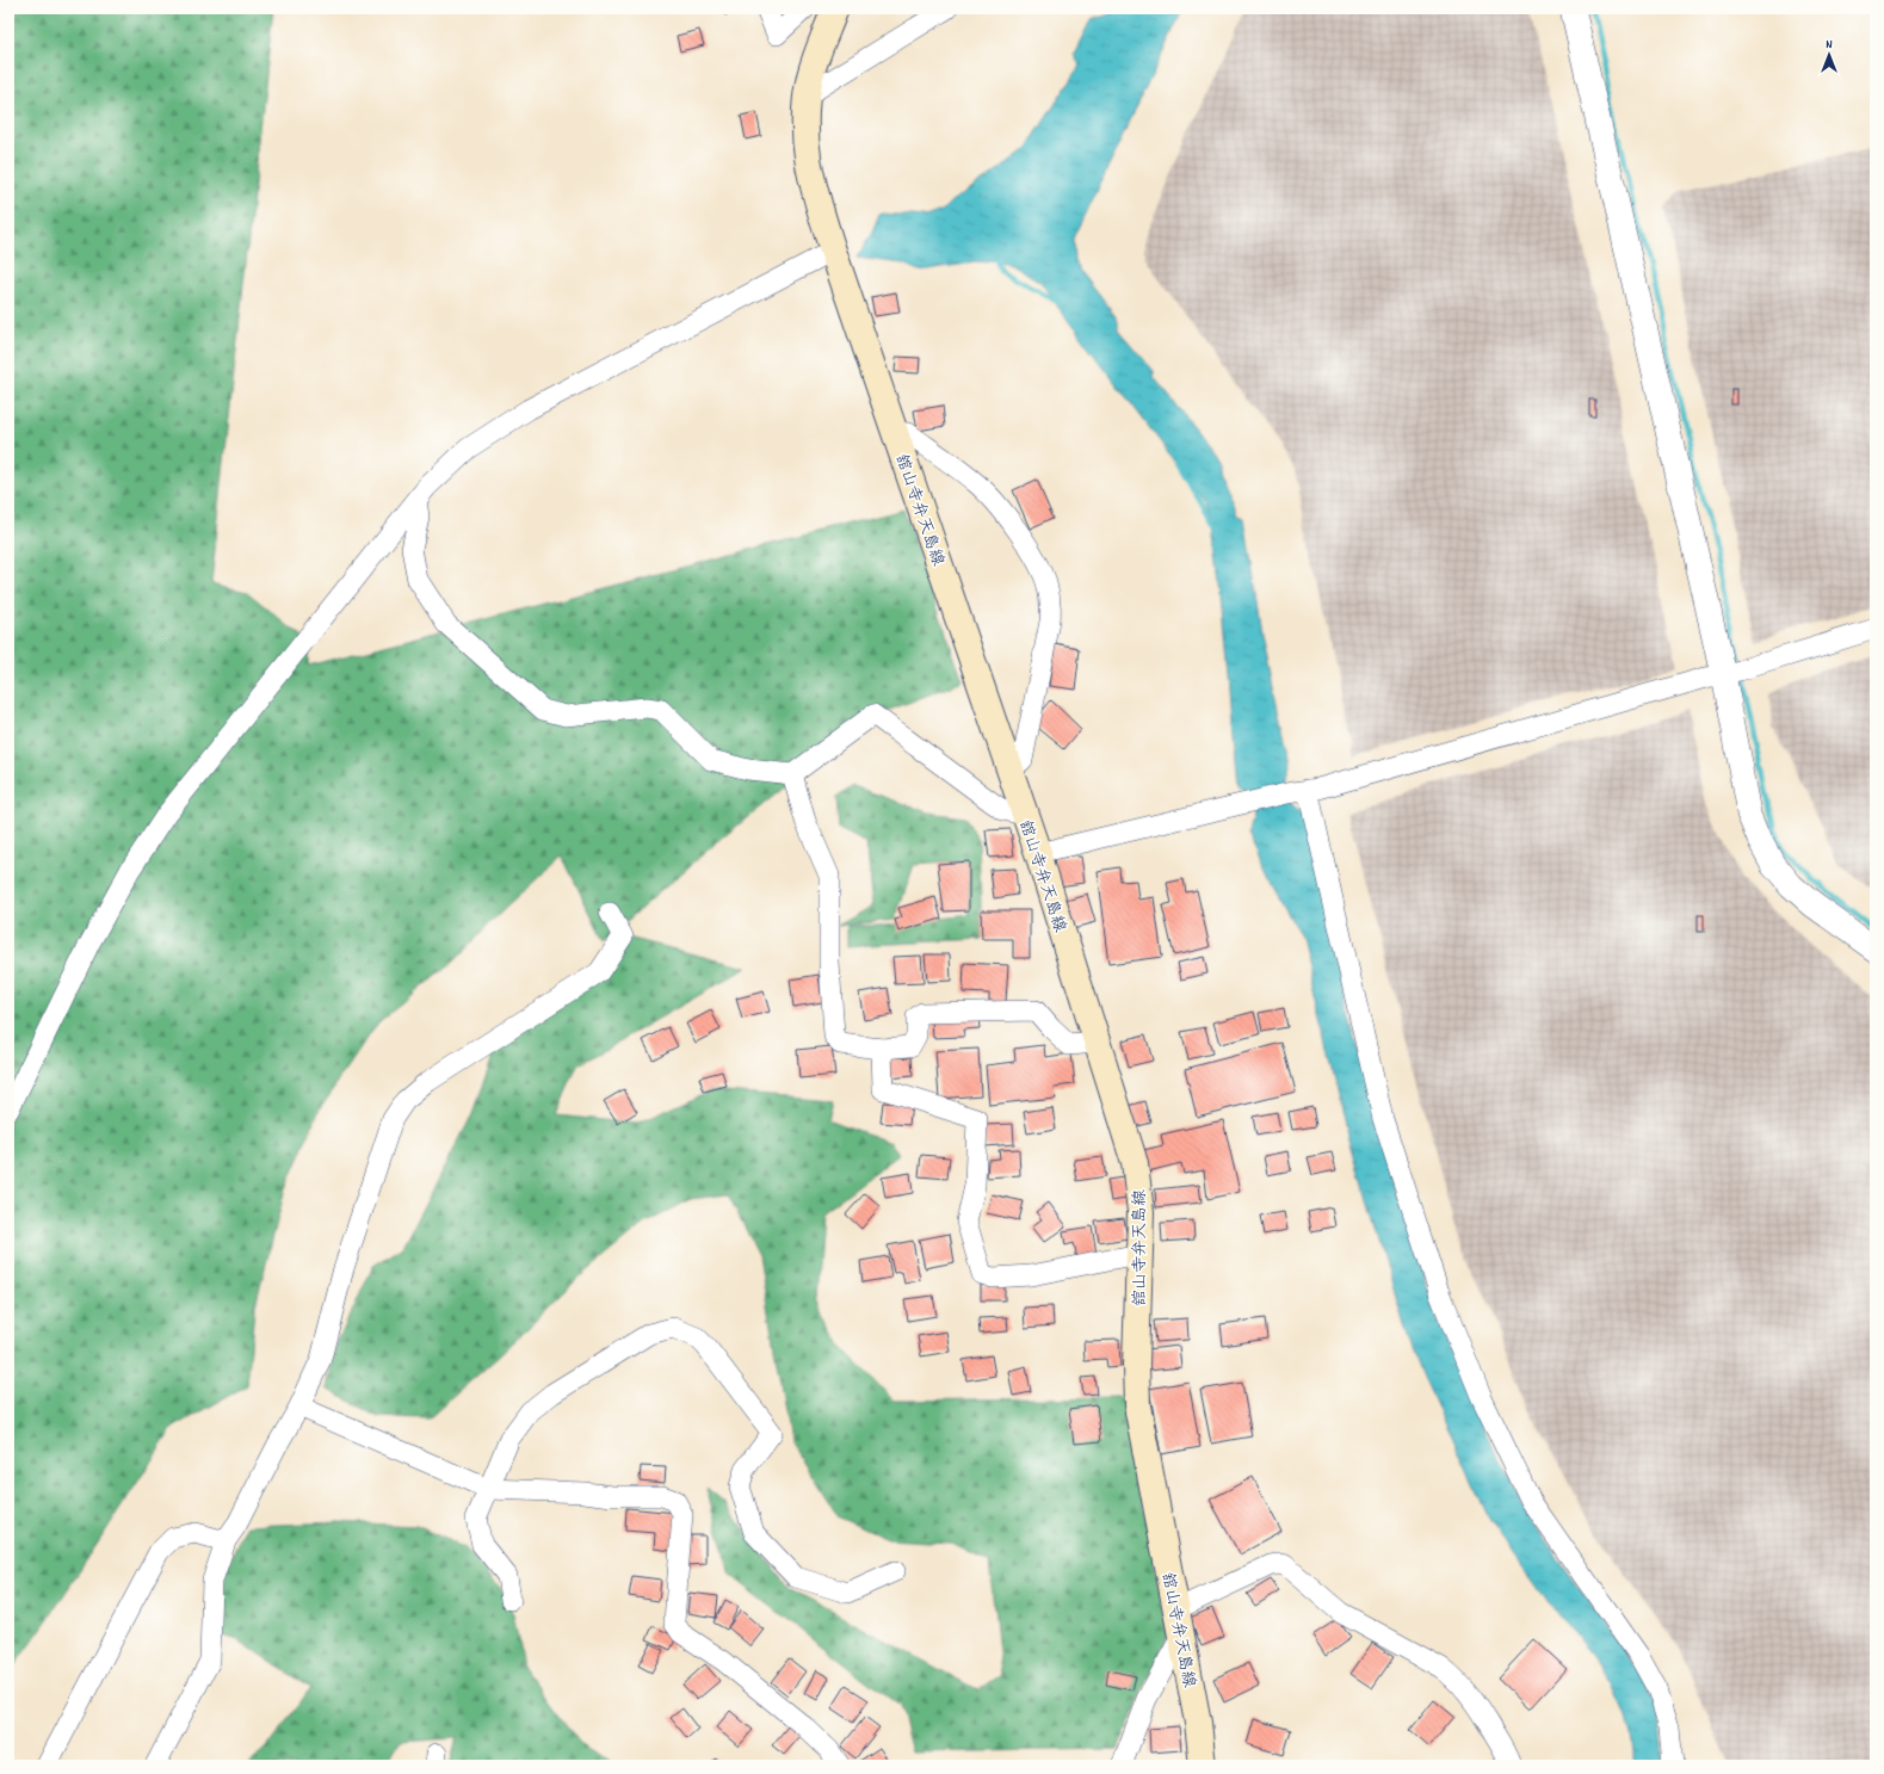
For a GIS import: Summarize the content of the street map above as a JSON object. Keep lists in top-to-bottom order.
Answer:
{
  "streets": {
    "main road": ["舘山寺弁天島線"]
  },
  "north": "top"
}
